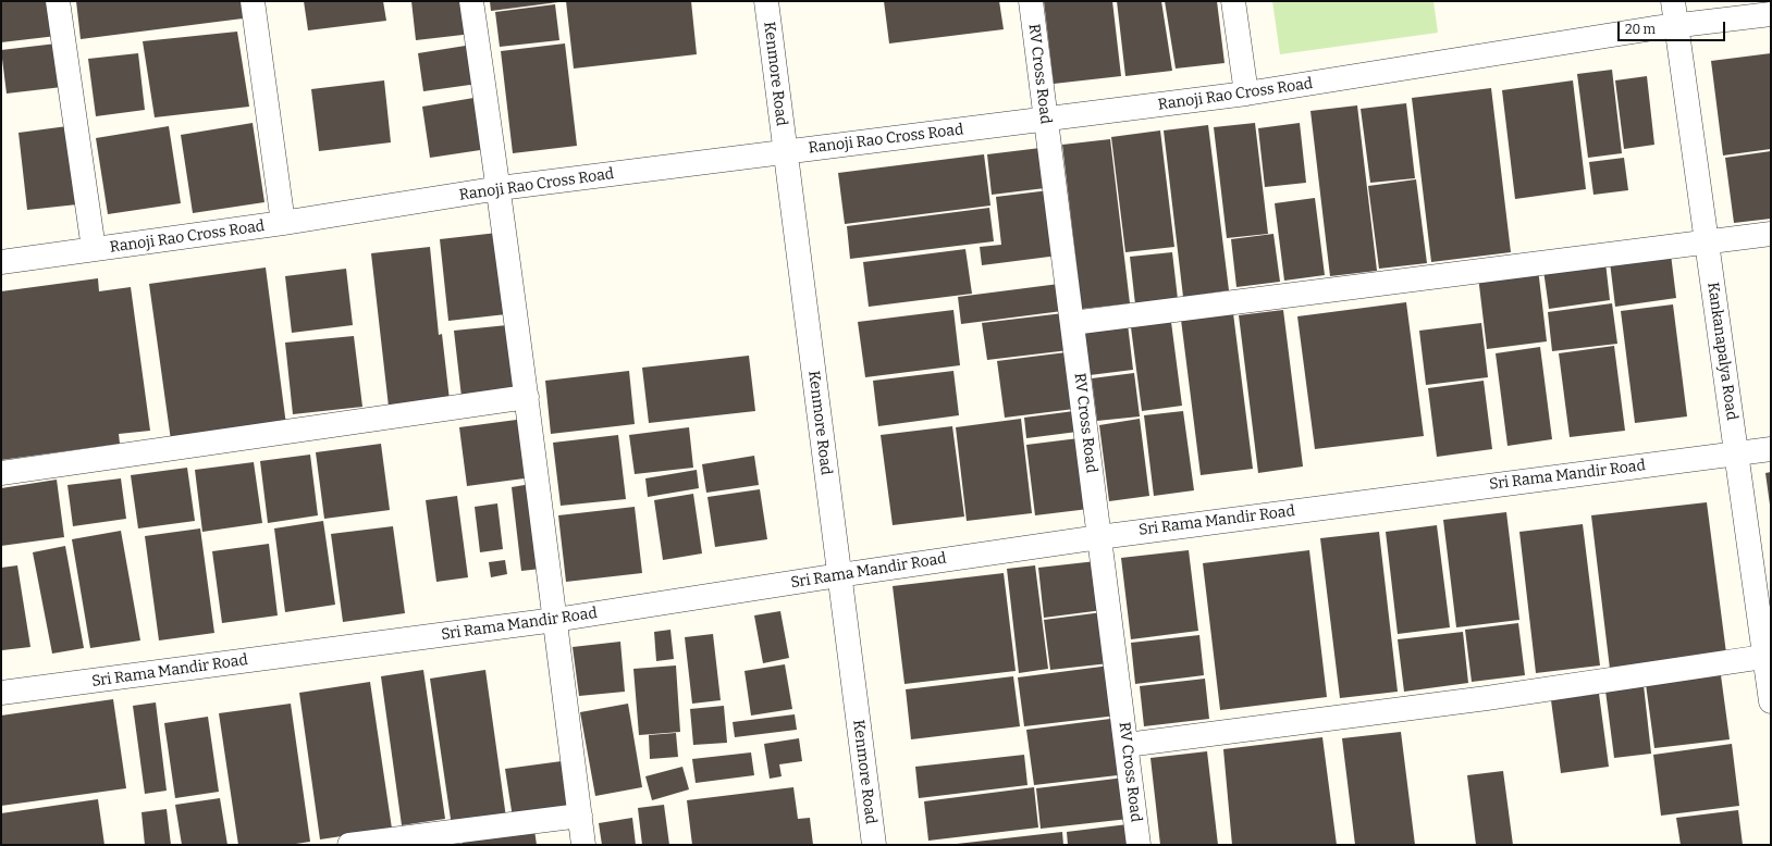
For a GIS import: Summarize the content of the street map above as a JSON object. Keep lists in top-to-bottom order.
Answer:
{
  "streets": {
    "street": [
      "Kenmore Road",
      "RV Cross Road",
      "Ranoji Rao Cross Road",
      "Kankanapalya Road",
      "Sri Rama Mandir Road"
    ]
  },
  "crossings": [
    ["Kenmore Road", "Ranoji Rao Cross Road"],
    ["Kenmore Road", "Sri Rama Mandir Road"],
    ["RV Cross Road", "Ranoji Rao Cross Road"],
    ["RV Cross Road", "Sri Rama Mandir Road"],
    ["Ranoji Rao Cross Road", "Kankanapalya Road"],
    ["Kankanapalya Road", "Sri Rama Mandir Road"]
  ],
  "scale_bar": "20 m"
}
